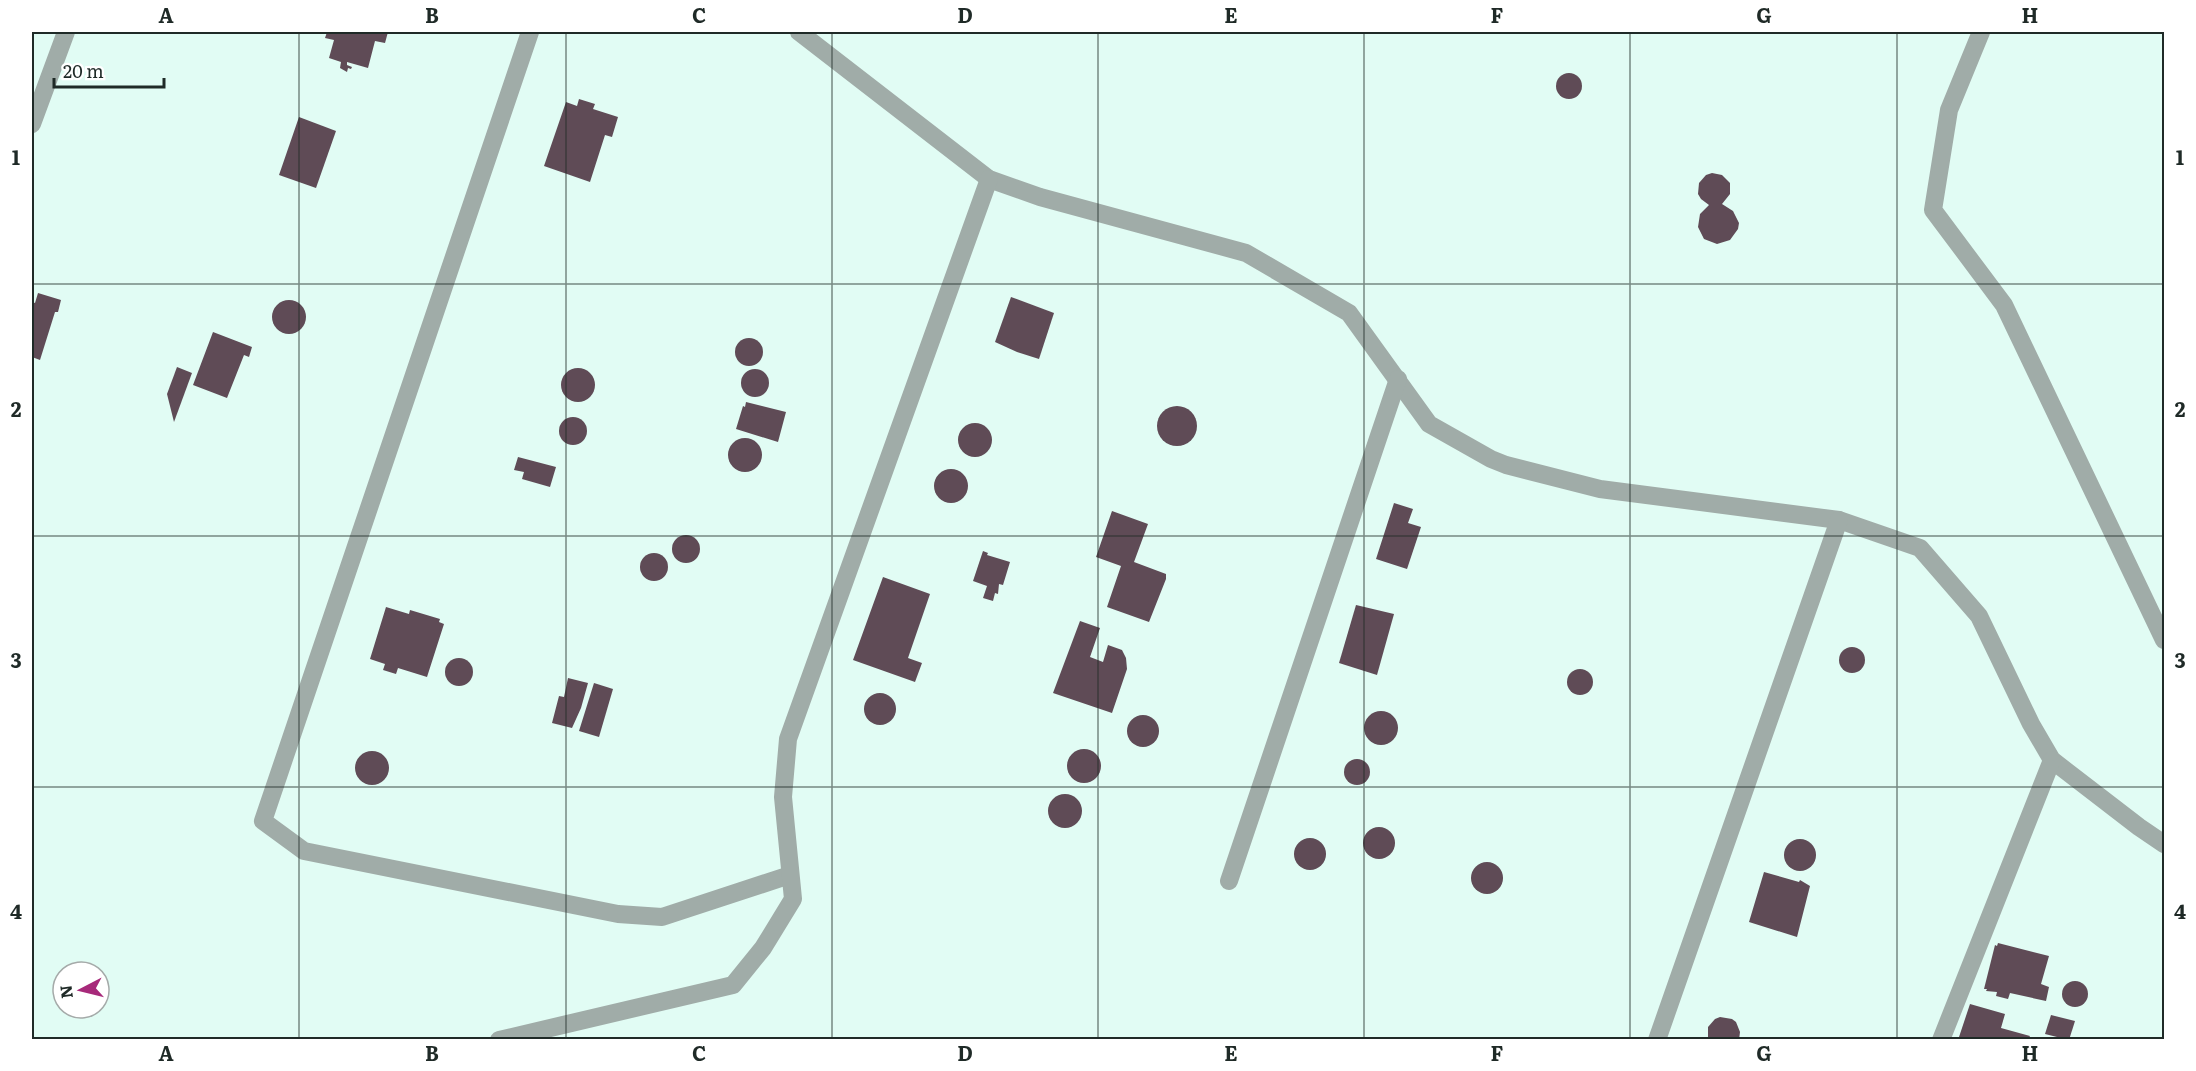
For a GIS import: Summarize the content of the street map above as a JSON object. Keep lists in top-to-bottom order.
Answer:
{
  "scale_bar": "20 m",
  "north": "left",
  "grid": {
    "columns": [
      "A",
      "B",
      "C",
      "D",
      "E",
      "F",
      "G",
      "H"
    ],
    "rows": [
      "1",
      "2",
      "3",
      "4"
    ]
  }
}
